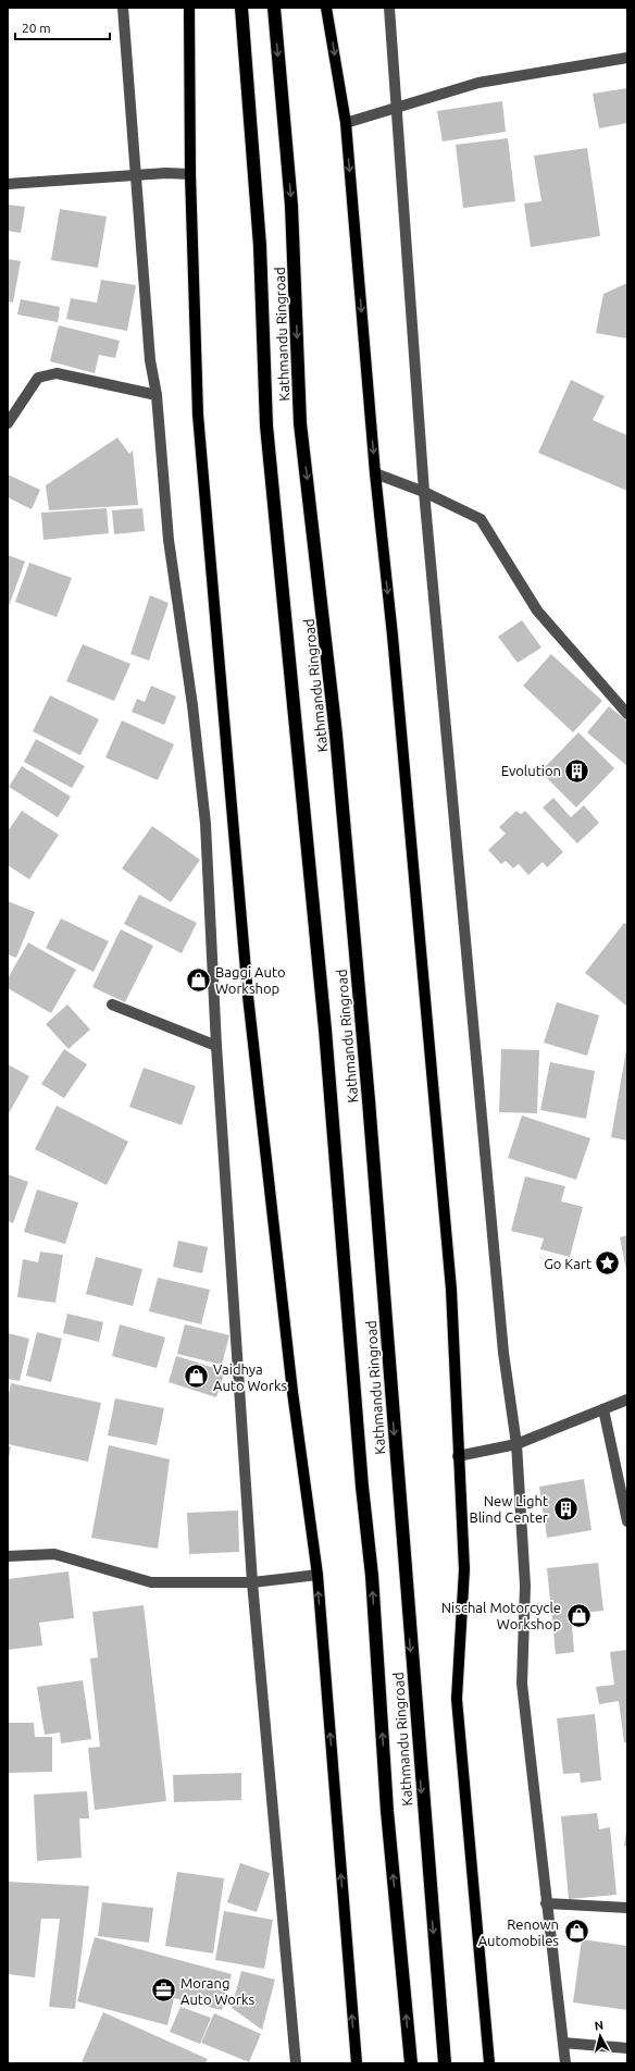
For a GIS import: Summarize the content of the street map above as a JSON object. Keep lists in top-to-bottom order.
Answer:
{
  "streets": {
    "highway": ["Kathmandu Ringroad"]
  },
  "places": {
    "building": ["Evolution", "New Light Blind Center"],
    "shop": [
      "Baggi Auto Workshop",
      "Vaidhya Auto Works",
      "Nischal Motorcycle Workshop",
      "Renown Automobiles"
    ],
    "place": ["Go Kart"],
    "office": ["Morang Auto Works"]
  },
  "scale_bar": "20 m",
  "north": "top"
}
